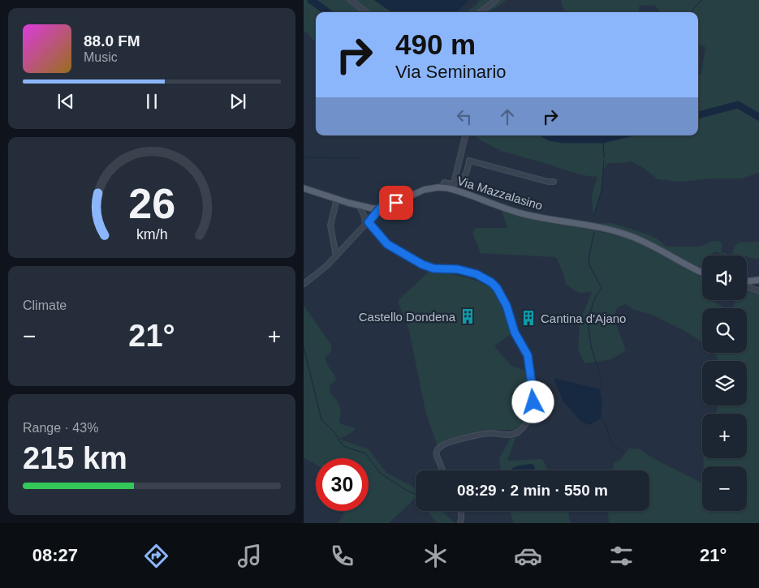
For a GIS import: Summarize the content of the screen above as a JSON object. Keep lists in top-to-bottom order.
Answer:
{
  "streets": {
    "main road": ["Via Mazzalasino"]
  },
  "places": {
    "building": ["Castello Dondena", "Cantina d'Ajano"]
  },
  "page": {
    "turn": ["490 m", "Via Seminario"],
    "song": ["88.0 FM", "Music"],
    "map_buttons": ["+", "−"],
    "tile": [
      "Climate",
      ["Range · 43%", "215 km"]
    ],
    "heat": ["−", "21°", "+"],
    "limit": "30",
    "trip": "08:29 · 2 min · 550 m",
    "tabs": ["08:27", "21°"],
    "gauge": ["26", "km/h"]
  }
}
